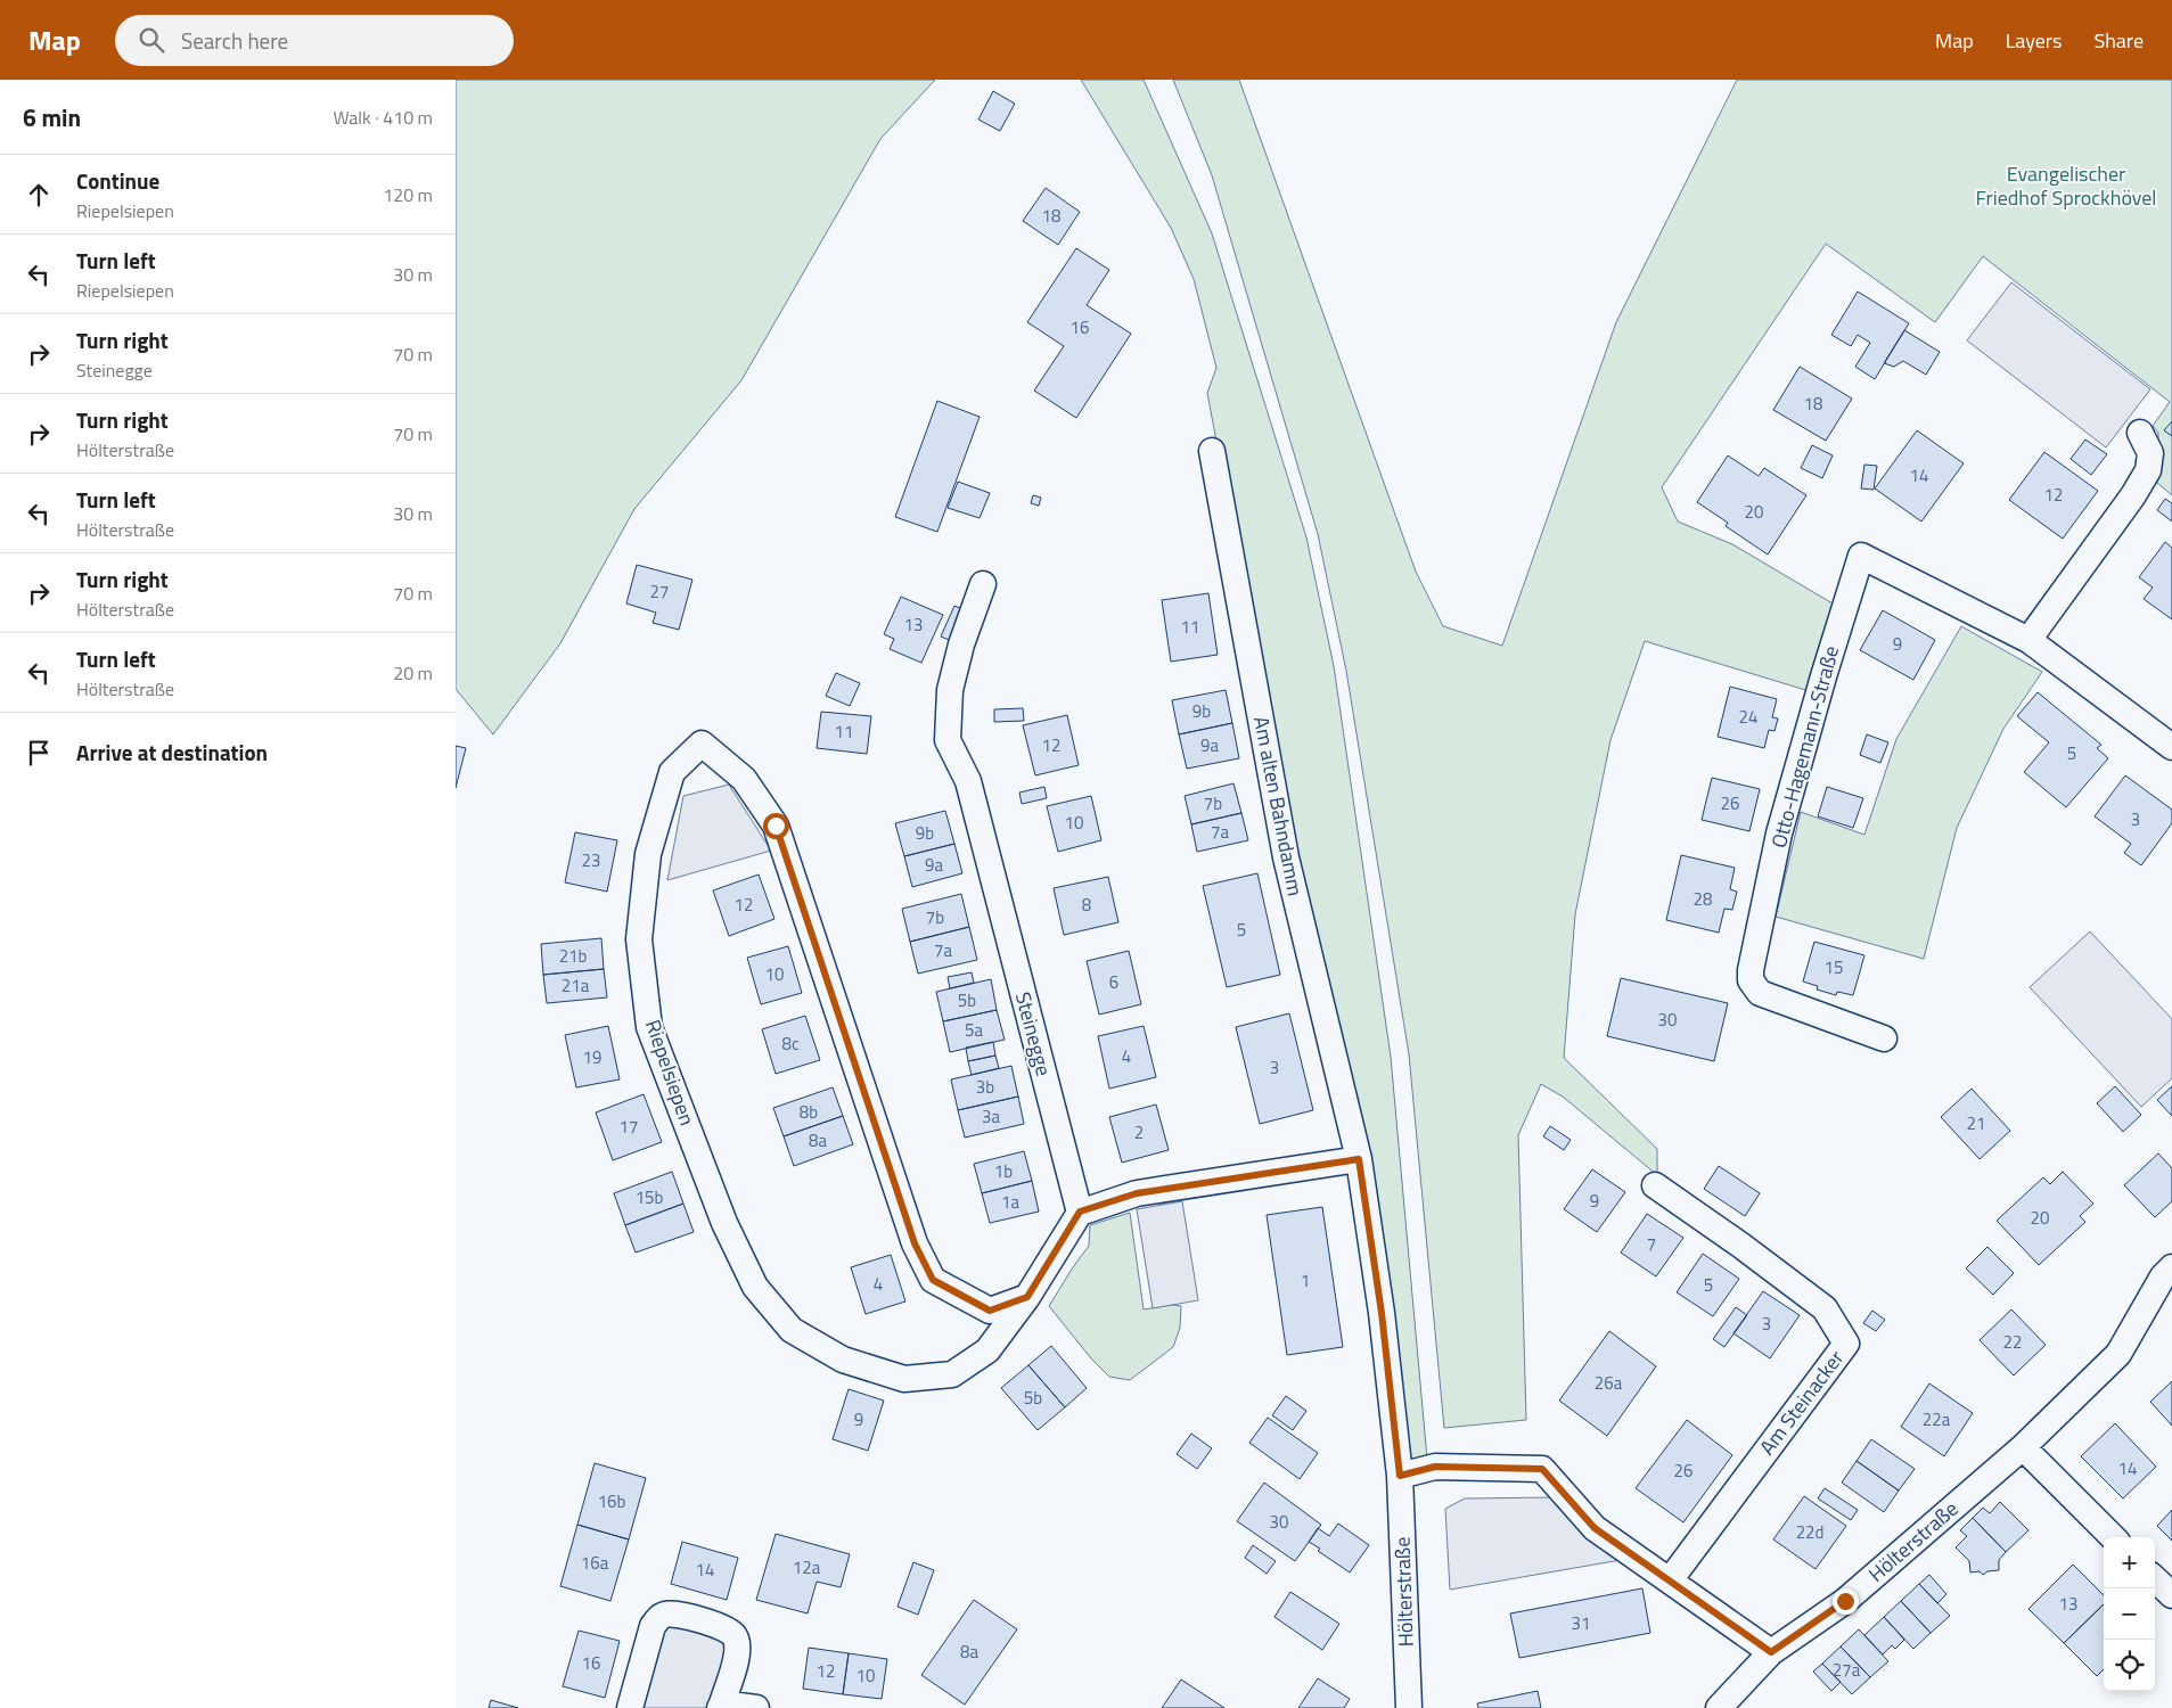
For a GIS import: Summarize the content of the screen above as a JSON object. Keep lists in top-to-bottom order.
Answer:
{
  "streets": {
    "street": [
      "Otto-Hagemann-Straße",
      "Am alten Bahndamm",
      "Steinegge",
      "Riepelsiepen",
      "Am Steinacker",
      "Hölterstraße"
    ]
  },
  "crossings": [
    ["Am alten Bahndamm", "Hölterstraße"],
    ["Steinegge", "Riepelsiepen"]
  ],
  "parks": ["Evangelischer Friedhof Sprockhövel"],
  "house_numbers": [
    "18",
    "16",
    "18",
    "14",
    "12",
    "20",
    "27",
    "13",
    "11",
    "9",
    "9b",
    "24",
    "11",
    "12",
    "9a",
    "5",
    "7b",
    "26",
    "3",
    "10",
    "7a",
    "9b",
    "23",
    "9a",
    "28",
    "12",
    "8",
    "7b",
    "5",
    "7a",
    "21b",
    "15",
    "10",
    "6",
    "21a",
    "5b",
    "30",
    "5a",
    "8c",
    "4",
    "19",
    "3",
    "3b",
    "8b",
    "3a",
    "21",
    "17",
    "2",
    "8a",
    "1b",
    "15b",
    "9",
    "1a",
    "20",
    "7",
    "1",
    "4",
    "5",
    "3",
    "22",
    "26a",
    "5b",
    "9",
    "22a",
    "14",
    "26",
    "16b",
    "30",
    "22d",
    "16a",
    "12a",
    "14",
    "13",
    "31",
    "8a",
    "16",
    "27a",
    "12",
    "10"
  ],
  "page": {
    "header": "Map",
    "search": "Search here",
    "nav": ["Map", "Layers", "Share"],
    "heading": ["6 min", "Walk · 410 m"],
    "list": [
      ["Continue", "Riepelsiepen", "120 m"],
      ["Turn left", "Riepelsiepen", "30 m"],
      ["Turn right", "Steinegge", "70 m"],
      ["Turn right", "Hölterstraße", "70 m"],
      ["Turn left", "Hölterstraße", "30 m"],
      ["Turn right", "Hölterstraße", "70 m"],
      ["Turn left", "Hölterstraße", "20 m"],
      "Arrive at destination"
    ],
    "map_buttons": ["+", "−"]
  }
}
